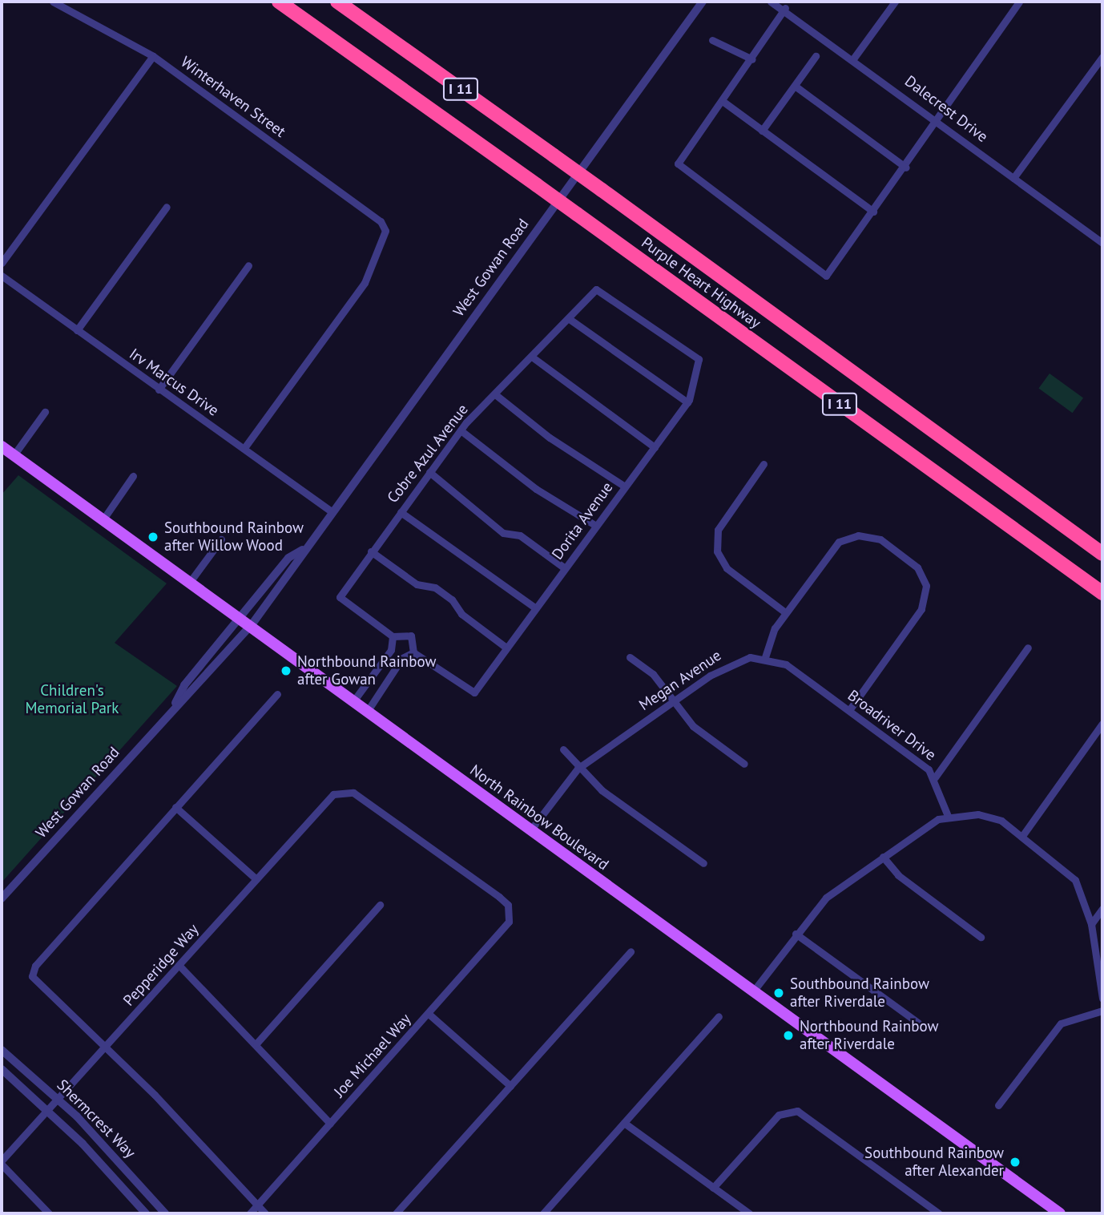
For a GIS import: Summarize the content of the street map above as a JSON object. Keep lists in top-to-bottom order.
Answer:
{
  "streets": {
    "highway": ["I 11", "Purple Heart Highway"],
    "main road": ["North Rainbow Boulevard"],
    "street": [
      "Winterhaven Street",
      "Dalecrest Drive",
      "West Gowan Road",
      "Irv Marcus Drive",
      "Cobre Azul Avenue",
      "Dorita Avenue",
      "Megan Avenue",
      "Broadriver Drive",
      "Pepperidge Way",
      "Joe Michael Way",
      "Shermcrest Way"
    ]
  },
  "crossings": [
    ["Winterhaven Street", "Irv Marcus Drive"],
    ["West Gowan Road", "Irv Marcus Drive"],
    ["West Gowan Road", "North Rainbow Boulevard"],
    ["Cobre Azul Avenue", "Dorita Avenue"],
    ["Megan Avenue", "Broadriver Drive"],
    ["Megan Avenue", "North Rainbow Boulevard"],
    ["Pepperidge Way", "Joe Michael Way"],
    ["Pepperidge Way", "Shermcrest Way"]
  ],
  "parks": ["Children's Memorial Park"],
  "places": [
    "Southbound Rainbow after Willow Wood",
    "Northbound Rainbow after Gowan",
    "Southbound Rainbow after Riverdale",
    "Northbound Rainbow after Riverdale",
    "Southbound Rainbow after Alexander"
  ]
}
